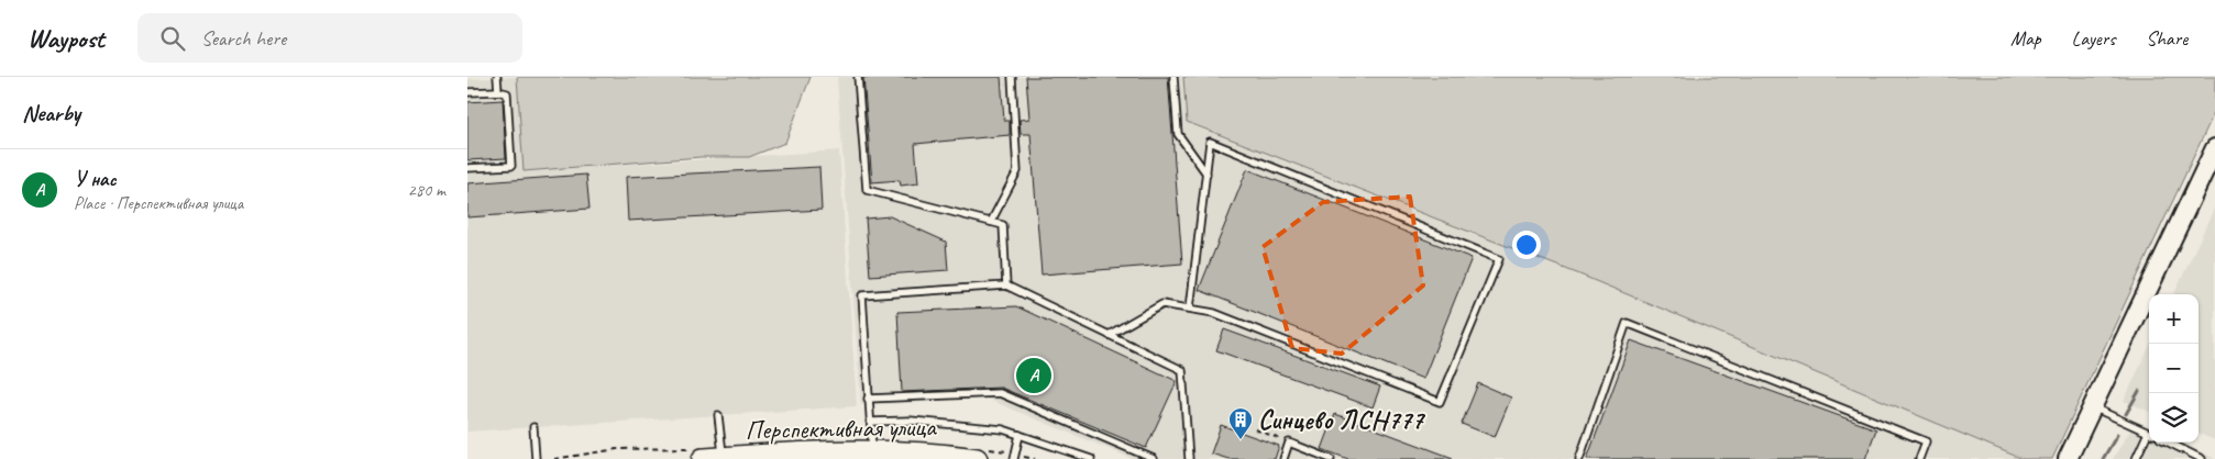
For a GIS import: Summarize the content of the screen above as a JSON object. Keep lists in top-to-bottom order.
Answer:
{
  "streets": {
    "main road": ["Перспективная улица"]
  },
  "places": {
    "building": ["Синцево ЛСН777"]
  },
  "page": {
    "header": "Waypost",
    "search": "Search here",
    "nav": ["Map", "Layers", "Share"],
    "heading": "Nearby",
    "list": [
      {
        "mark": "A",
        "name": "У нас",
        "note": "Place · Перспективная улица",
        "value": "280 m"
      }
    ],
    "map_buttons": ["+", "−"],
    "pins": "A"
  }
}
